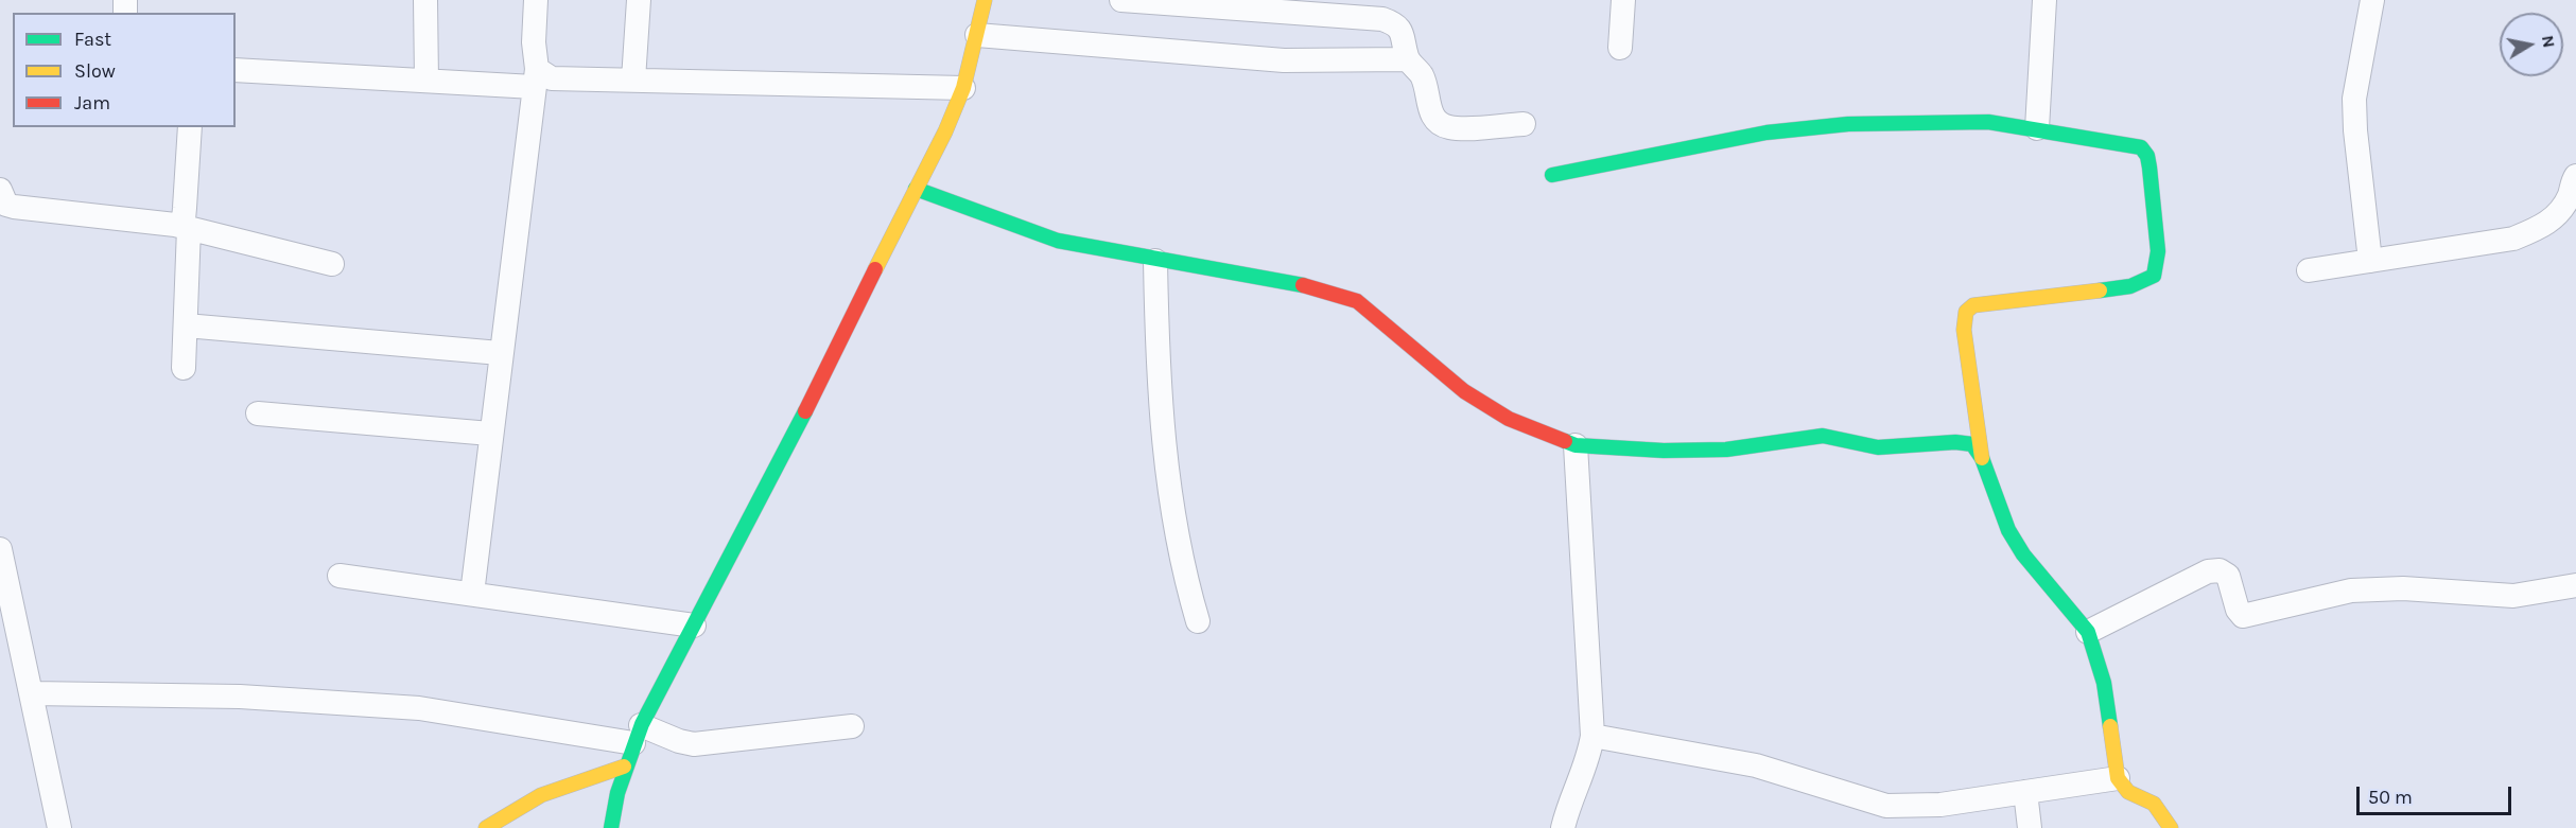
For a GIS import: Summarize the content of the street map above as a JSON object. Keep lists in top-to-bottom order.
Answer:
{
  "legend": ["Fast", "Slow", "Jam"],
  "scale_bar": "50 m",
  "north": "right"
}
